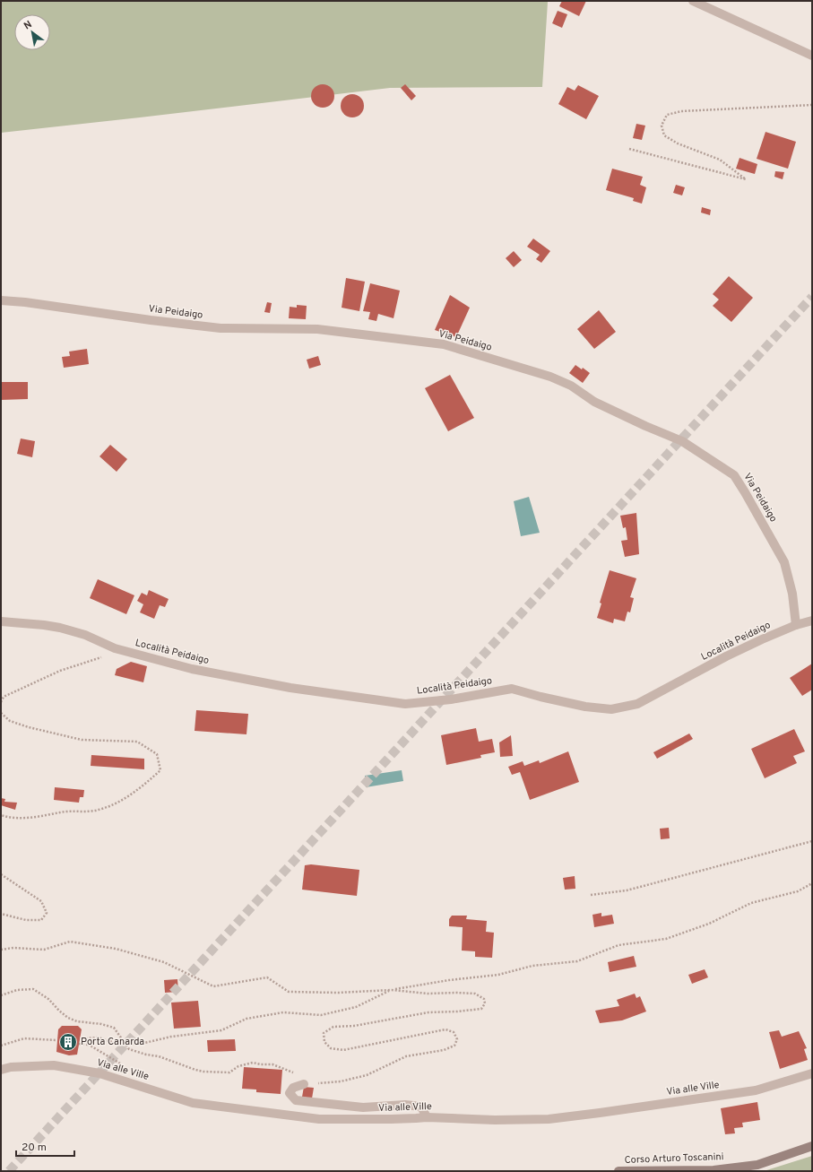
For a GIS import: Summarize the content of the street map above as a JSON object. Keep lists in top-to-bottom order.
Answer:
{
  "streets": {
    "main road": ["Corso Arturo Toscanini"],
    "street": ["Via Peidaigo", "Località Peidaigo", "Via alle Ville"]
  },
  "crossings": [
    ["Via Peidaigo", "Località Peidaigo"]
  ],
  "places": {
    "building": ["Porta Canarda"]
  },
  "scale_bar": "20 m",
  "north": "top left"
}
